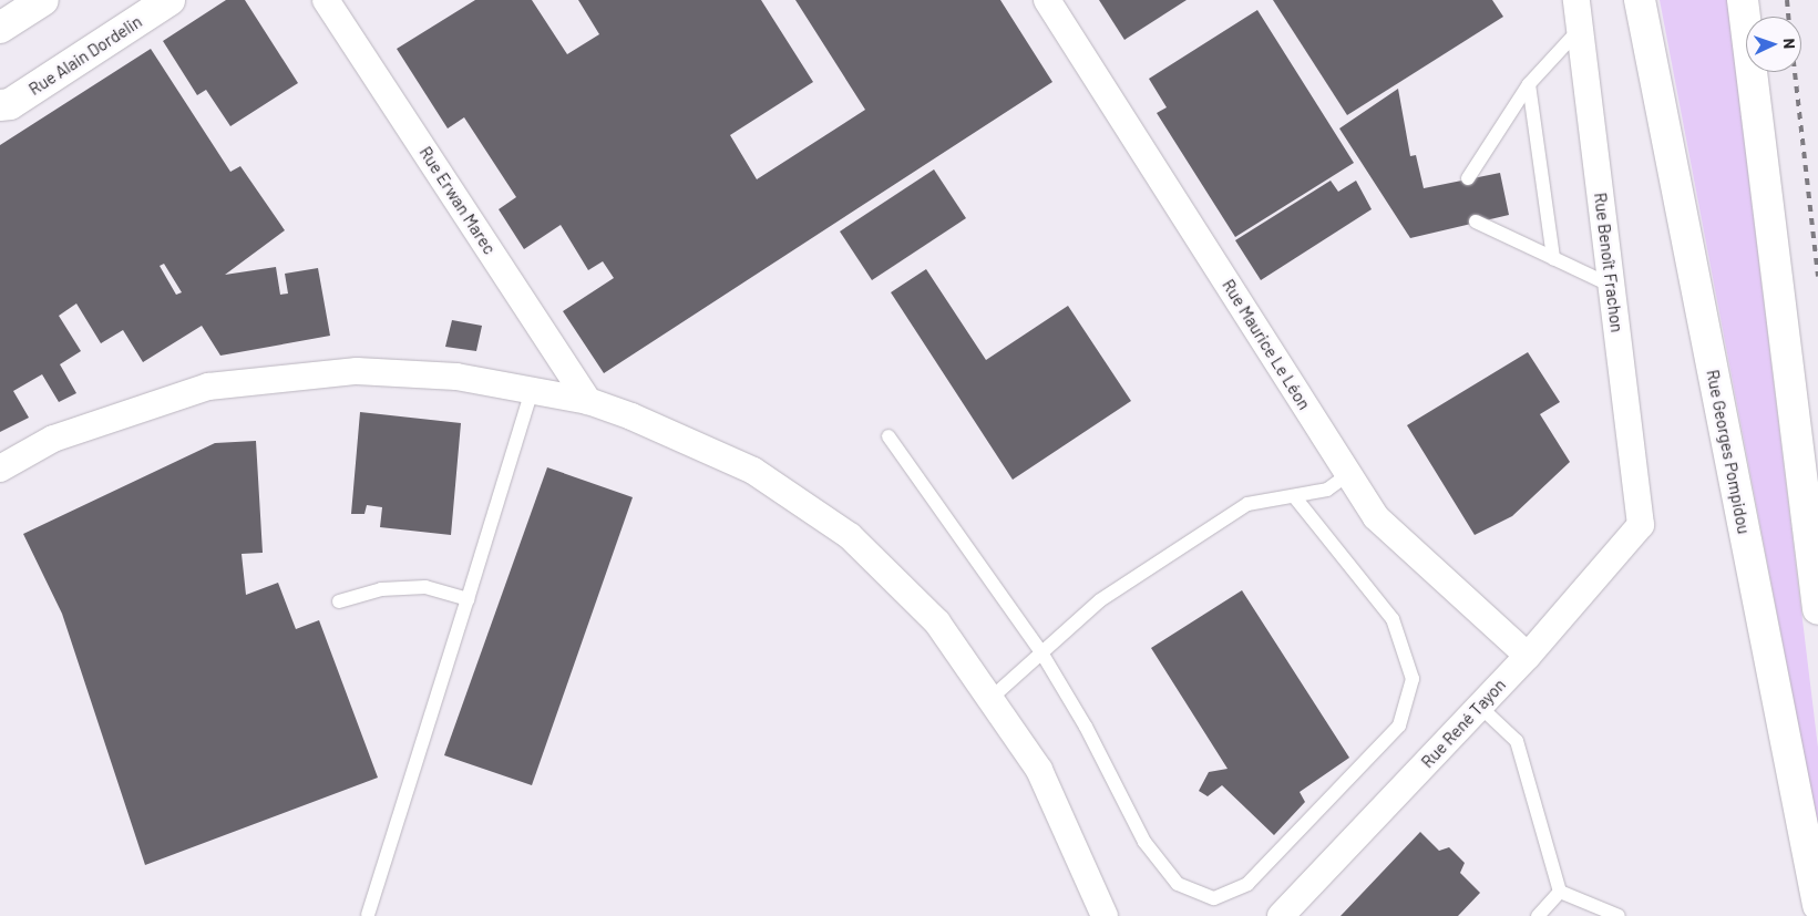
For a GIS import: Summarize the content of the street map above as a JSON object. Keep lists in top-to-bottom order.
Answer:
{
  "streets": {
    "main road": ["Rue Alain Dordelin", "Rue Georges Pompidou"],
    "street": [
      "Rue Erwan Marec",
      "Rue Benoît Frachon",
      "Rue Maurice Le Léon",
      "Rue René Tayon"
    ]
  },
  "crossings": [
    ["Rue Benoît Frachon", "Rue René Tayon"],
    ["Rue Maurice Le Léon", "Rue René Tayon"]
  ],
  "north": "right"
}
